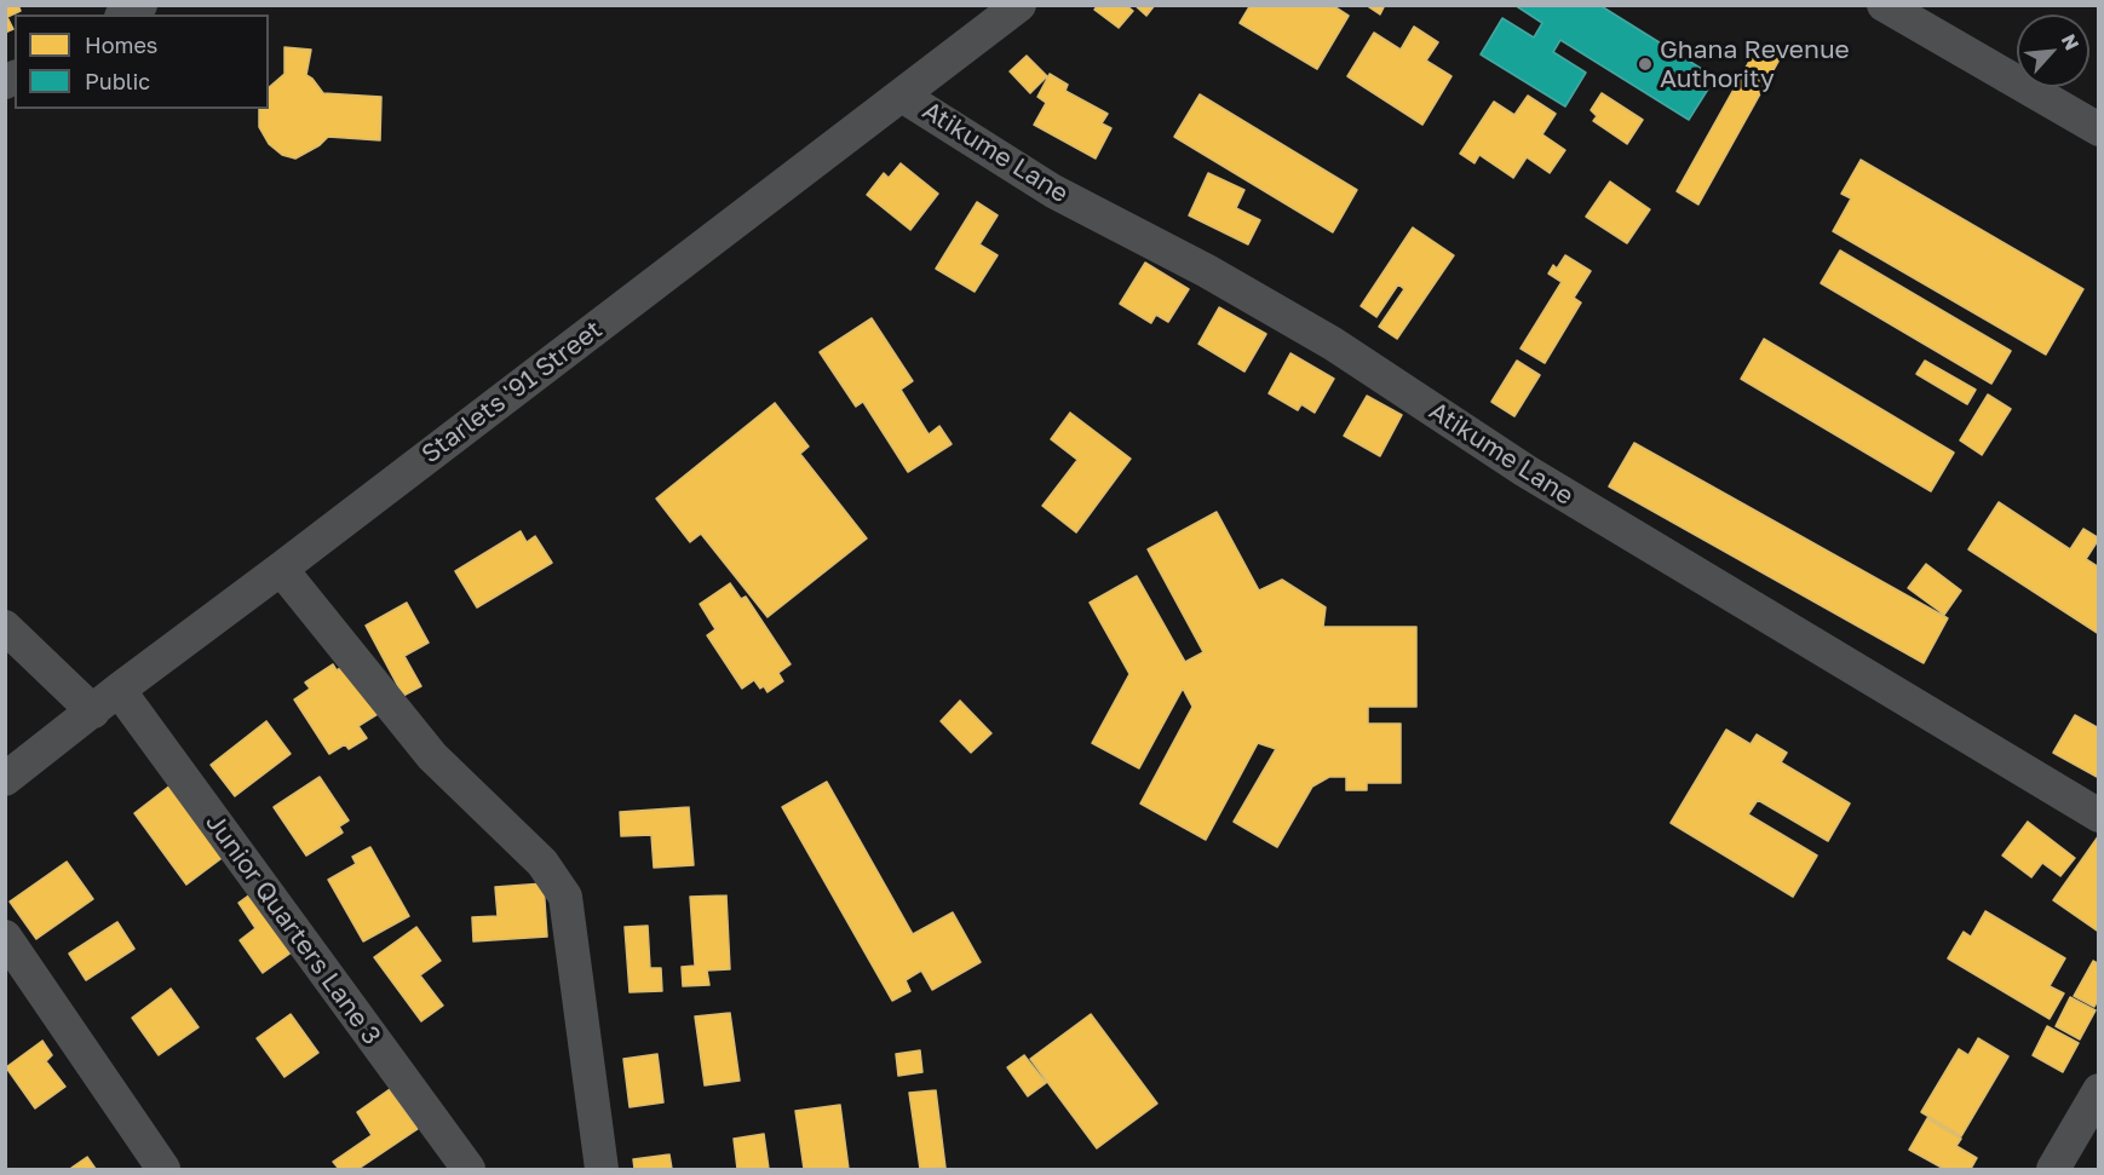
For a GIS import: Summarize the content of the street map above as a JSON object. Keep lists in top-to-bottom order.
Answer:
{
  "streets": {
    "street": ["Atikume Lane", "Starlets '91 Street", "Junior Quarters Lane 3"]
  },
  "crossings": [
    ["Atikume Lane", "Starlets '91 Street"],
    ["Starlets '91 Street", "Junior Quarters Lane 3"]
  ],
  "places": ["Ghana Revenue Authority"],
  "legend": ["Homes", "Public"],
  "north": "top right"
}
